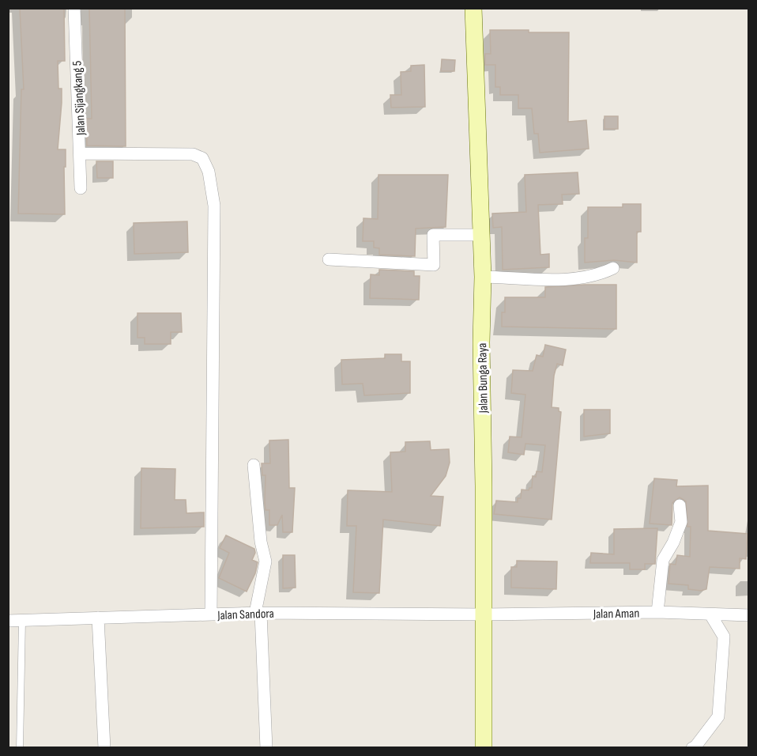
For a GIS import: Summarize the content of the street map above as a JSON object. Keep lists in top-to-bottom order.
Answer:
{
  "streets": {
    "street": [
      "Jalan Sijangkang 5",
      "Jalan Bunga Raya",
      "Jalan Aman",
      "Jalan Sandora"
    ]
  },
  "crossings": [
    ["Jalan Bunga Raya", "Jalan Aman"],
    ["Jalan Bunga Raya", "Jalan Sandora"],
    ["Jalan Aman", "Jalan Sandora"]
  ]
}
